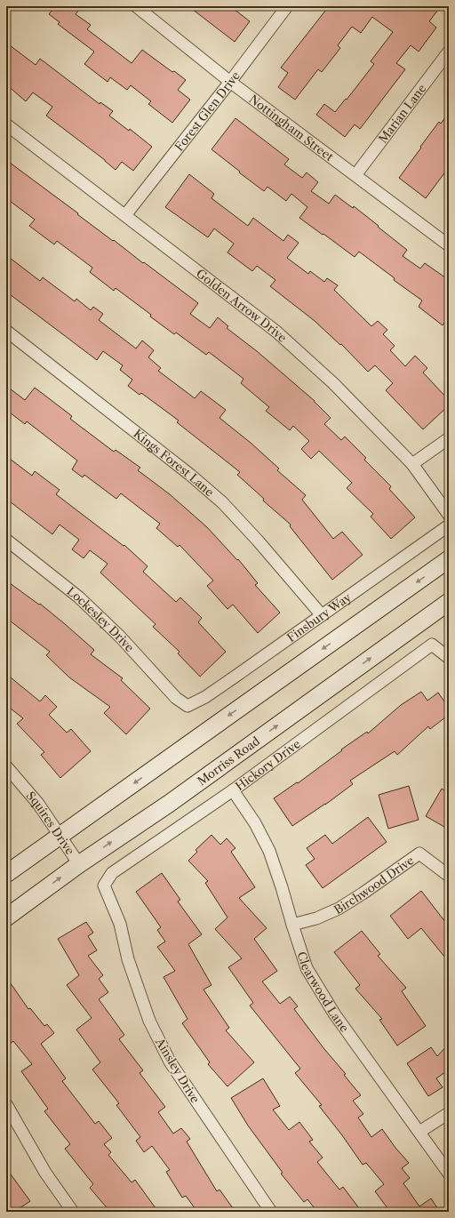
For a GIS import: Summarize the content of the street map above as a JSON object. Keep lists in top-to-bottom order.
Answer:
{
  "streets": {
    "main road": ["Morriss Road"],
    "street": [
      "Forest Glen Drive",
      "Marian Lane",
      "Nottingham Street",
      "Golden Arrow Drive",
      "Kings Forest Lane",
      "Finsbury Way",
      "Lockesley Drive",
      "Hickory Drive",
      "Squires Drive",
      "Birchwood Drive",
      "Clearwood Lane",
      "Ainsley Drive"
    ]
  },
  "crossings": [
    ["Forest Glen Drive", "Nottingham Street"],
    ["Forest Glen Drive", "Golden Arrow Drive"],
    ["Marian Lane", "Nottingham Street"],
    ["Kings Forest Lane", "Finsbury Way"],
    ["Finsbury Way", "Lockesley Drive"],
    ["Morriss Road", "Squires Drive"],
    ["Hickory Drive", "Clearwood Lane"],
    ["Hickory Drive", "Ainsley Drive"],
    ["Birchwood Drive", "Clearwood Lane"]
  ]
}
